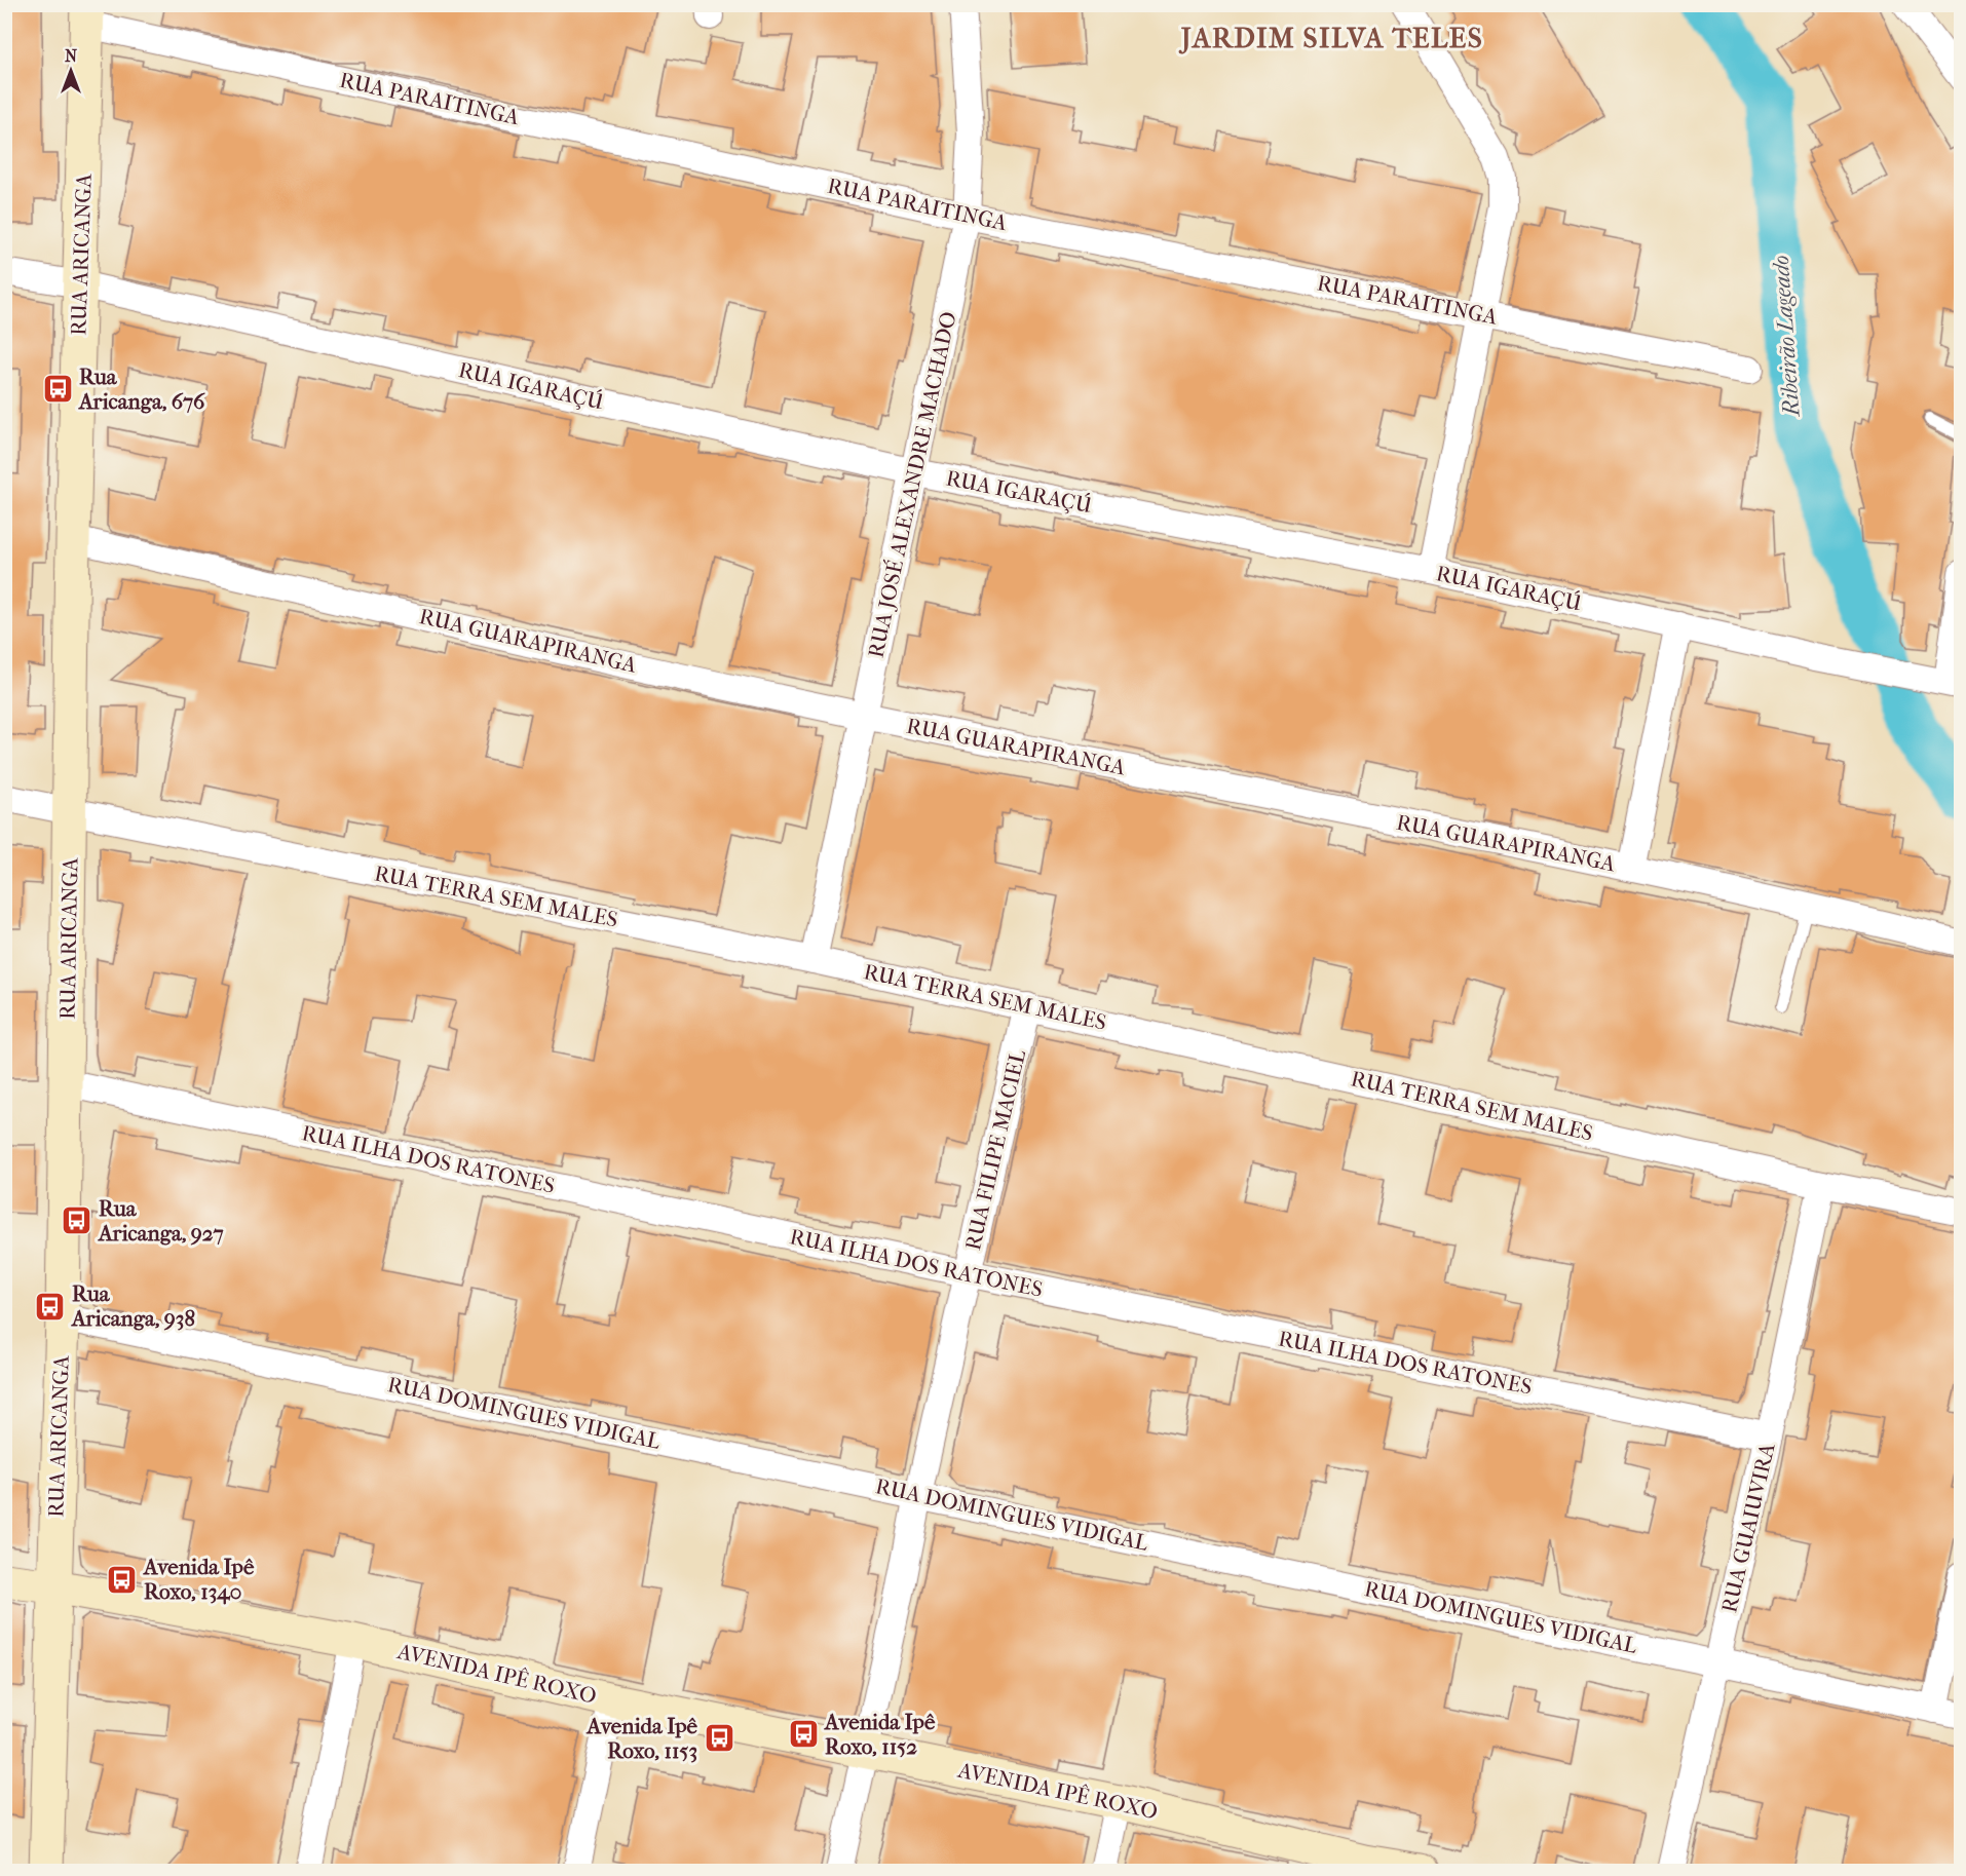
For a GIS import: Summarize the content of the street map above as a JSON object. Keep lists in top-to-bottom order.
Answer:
{
  "streets": {
    "street": [
      "RUA PARAITINGA",
      "RUA ARICANGA",
      "RUA IGARAÇÚ",
      "RUA JOSÉ ALEXANDRE MACHADO",
      "RUA GUARAPIRANGA",
      "RUA TERRA SEM MALES",
      "RUA FILIPE MACIEL",
      "RUA ILHA DOS RATONES",
      "RUA DOMINGUES VIDIGAL",
      "RUA GUAIUVIRA",
      "AVENIDA IPÊ ROXO"
    ]
  },
  "crossings": [
    ["RUA PARAITINGA", "RUA ARICANGA"],
    ["RUA PARAITINGA", "RUA JOSÉ ALEXANDRE MACHADO"],
    ["RUA ARICANGA", "RUA IGARAÇÚ"],
    ["RUA ARICANGA", "RUA GUARAPIRANGA"],
    ["RUA ARICANGA", "RUA TERRA SEM MALES"],
    ["RUA ARICANGA", "RUA ILHA DOS RATONES"],
    ["RUA ARICANGA", "RUA DOMINGUES VIDIGAL"],
    ["RUA ARICANGA", "AVENIDA IPÊ ROXO"],
    ["RUA IGARAÇÚ", "RUA JOSÉ ALEXANDRE MACHADO"],
    ["RUA JOSÉ ALEXANDRE MACHADO", "RUA GUARAPIRANGA"],
    ["RUA JOSÉ ALEXANDRE MACHADO", "RUA TERRA SEM MALES"],
    ["RUA TERRA SEM MALES", "RUA FILIPE MACIEL"],
    ["RUA TERRA SEM MALES", "RUA GUAIUVIRA"],
    ["RUA FILIPE MACIEL", "RUA ILHA DOS RATONES"],
    ["RUA FILIPE MACIEL", "RUA DOMINGUES VIDIGAL"],
    ["RUA FILIPE MACIEL", "AVENIDA IPÊ ROXO"],
    ["RUA ILHA DOS RATONES", "RUA GUAIUVIRA"],
    ["RUA DOMINGUES VIDIGAL", "RUA GUAIUVIRA"]
  ],
  "districts": ["JARDIM SILVA TELES"],
  "water": ["Ribeirão Lageado"],
  "places": {
    "bus stop": [
      "Rua Aricanga, 676",
      "Rua Aricanga, 927",
      "Rua Aricanga, 938",
      "Avenida Ipê Roxo, 1340",
      "Avenida Ipê Roxo, 1152",
      "Avenida Ipê Roxo, 1153"
    ]
  },
  "north": "top"
}
